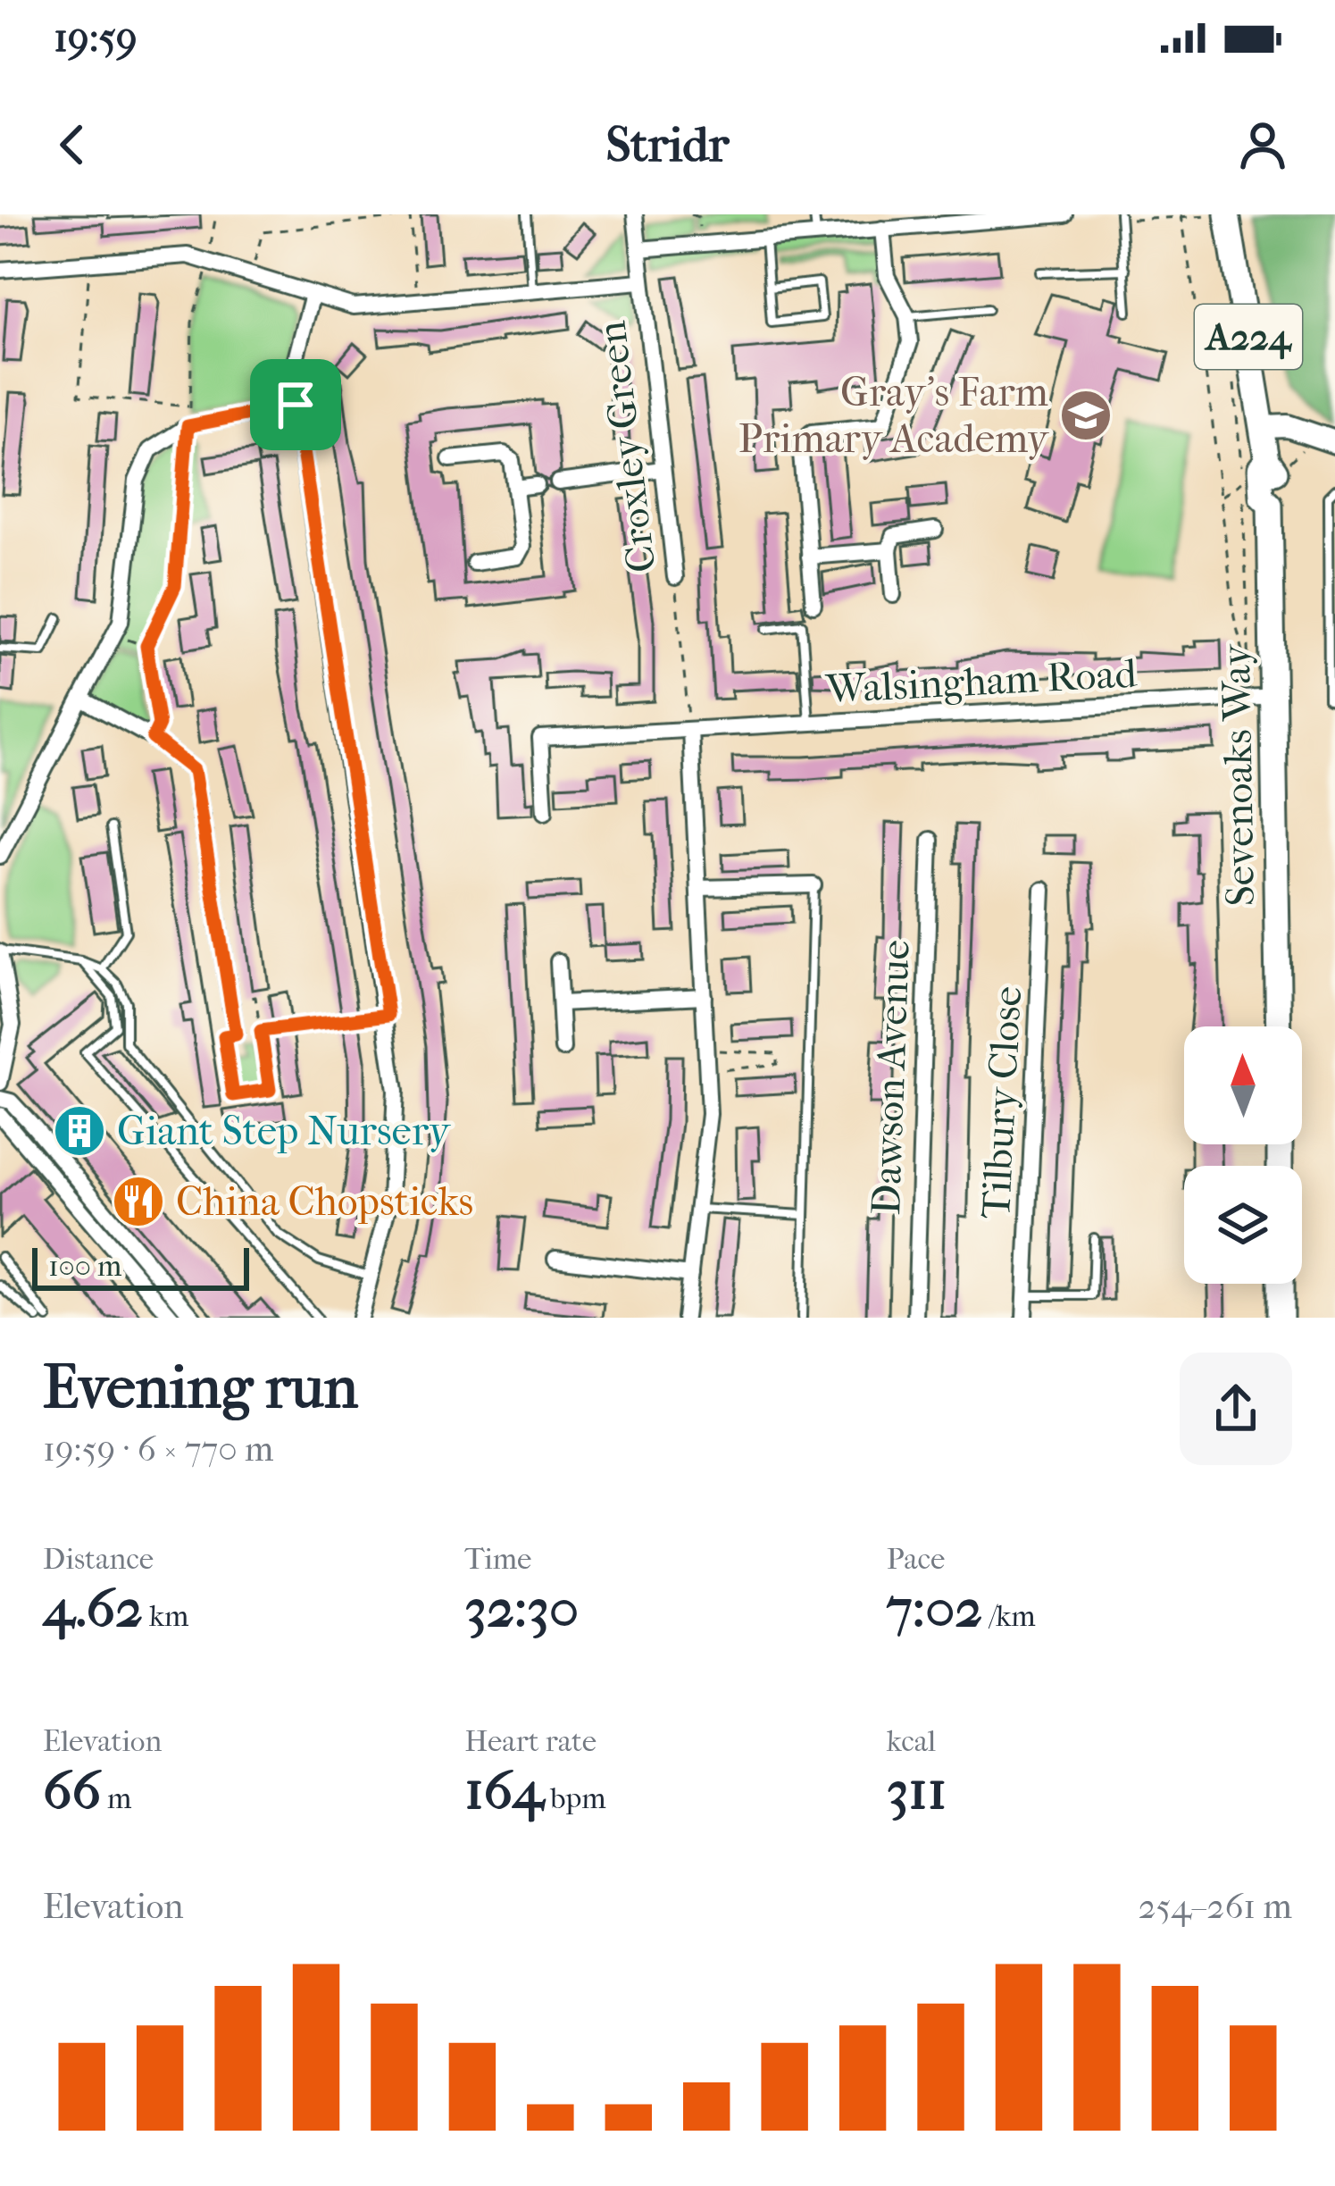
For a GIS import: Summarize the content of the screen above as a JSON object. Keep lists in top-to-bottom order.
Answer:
{
  "streets": {
    "main road": ["A224", "Sevenoaks Way"],
    "street": [
      "Croxley Green",
      "Walsingham Road",
      "Dawson Avenue",
      "Tilbury Close"
    ]
  },
  "crossings": [
    ["Croxley Green", "Walsingham Road"],
    ["Walsingham Road", "Sevenoaks Way"]
  ],
  "places": {
    "school or university": ["Gray's Farm Primary Academy"],
    "building": ["Giant Step Nursery"],
    "restaurant": ["China Chopsticks"]
  },
  "scale_bar": "100 m",
  "north": "top",
  "page": {
    "status": "19:59",
    "header": "Stridr",
    "scale": "100 m",
    "heading": ["Evening run", "19:59 · 6 × 770 m"],
    "stats": [
      ["Distance", "4.62 km"],
      ["Time", "32:30"],
      ["Pace", "7:02 /km"],
      ["Elevation", "66 m"],
      ["Heart rate", "164 bpm"],
      ["kcal", "311"]
    ],
    "chart": ["Elevation", "254–261 m"]
  }
}
